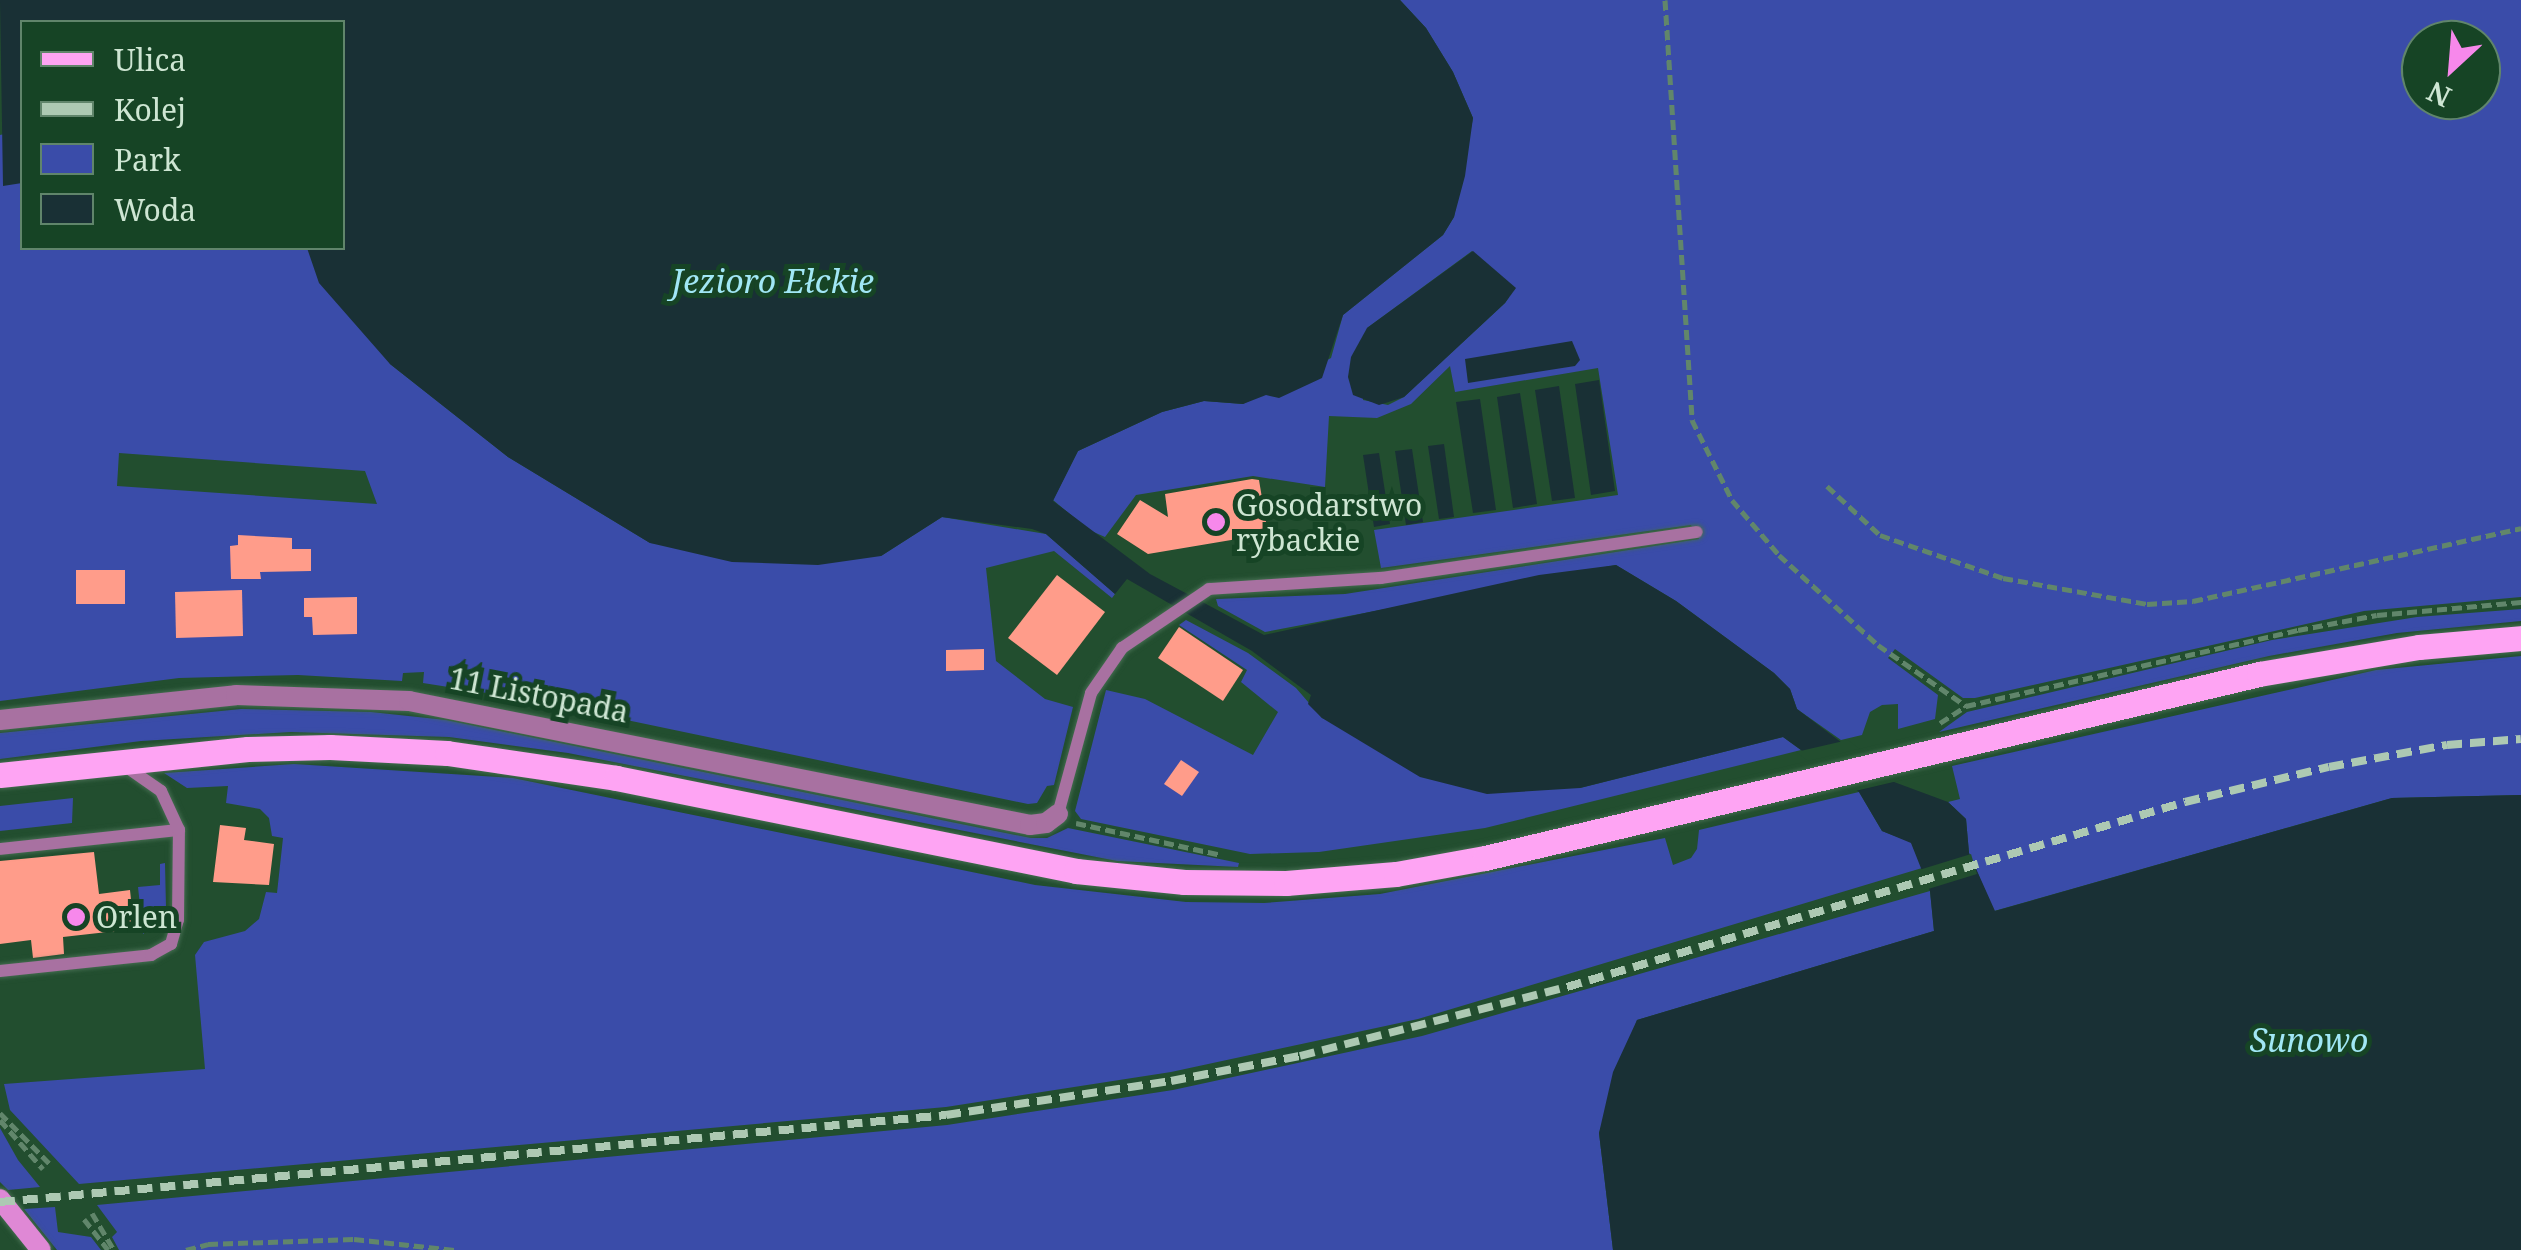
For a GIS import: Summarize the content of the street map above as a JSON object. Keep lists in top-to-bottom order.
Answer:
{
  "streets": {
    "street": ["11 Listopada"]
  },
  "water": ["Jezioro Ełckie", "Sunowo"],
  "places": ["Gosodarstwo rybackie", "Orlen"],
  "legend": [
    "Ulica",
    "Kolej",
    "Park",
    "Woda"
  ],
  "north": "bottom left"
}
